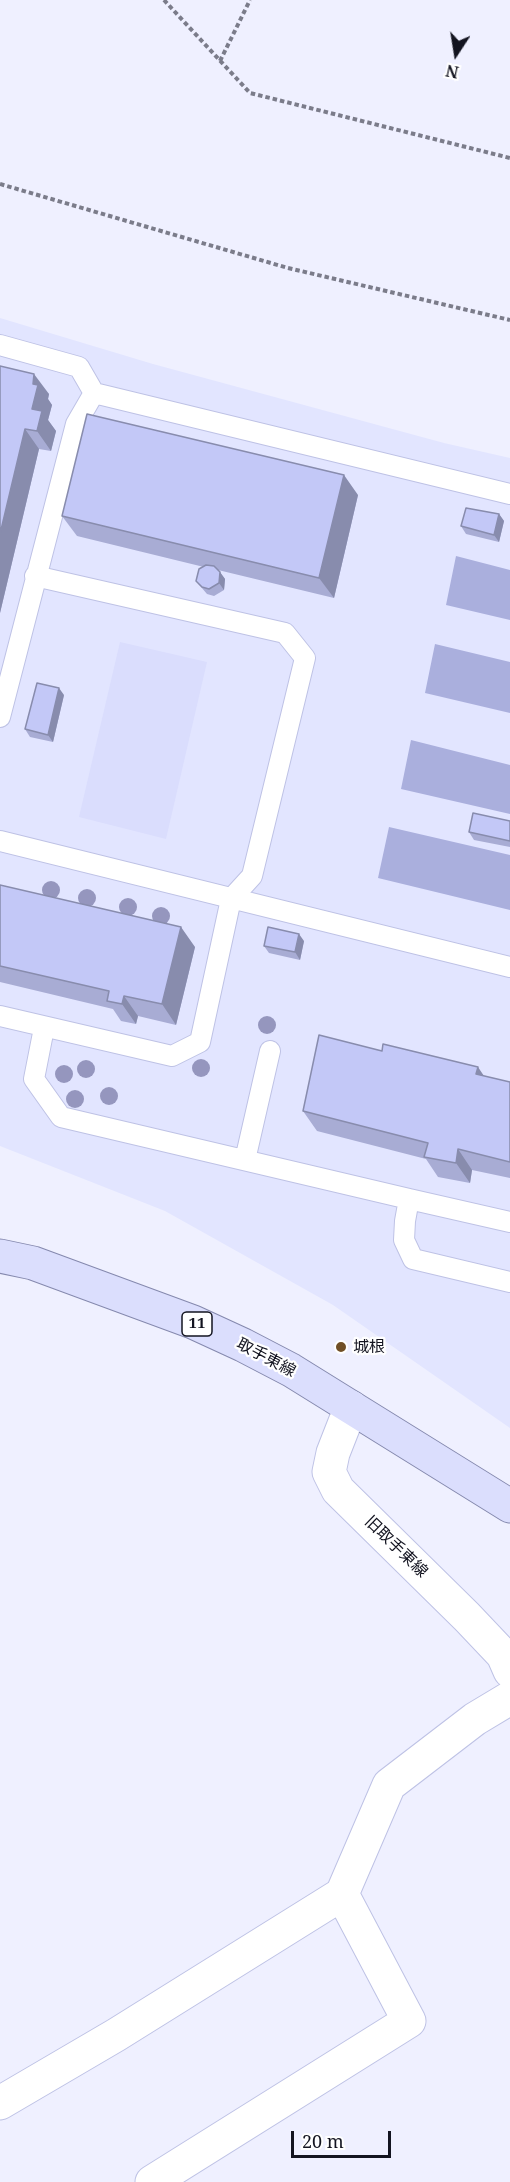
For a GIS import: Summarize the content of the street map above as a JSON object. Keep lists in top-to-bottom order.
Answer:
{
  "streets": {
    "main road": ["11", "取手東線"],
    "street": ["旧取手東線"]
  },
  "crossings": [
    ["取手東線", "旧取手東線"]
  ],
  "places": ["城根"],
  "scale_bar": "20 m",
  "north": "bottom"
}
